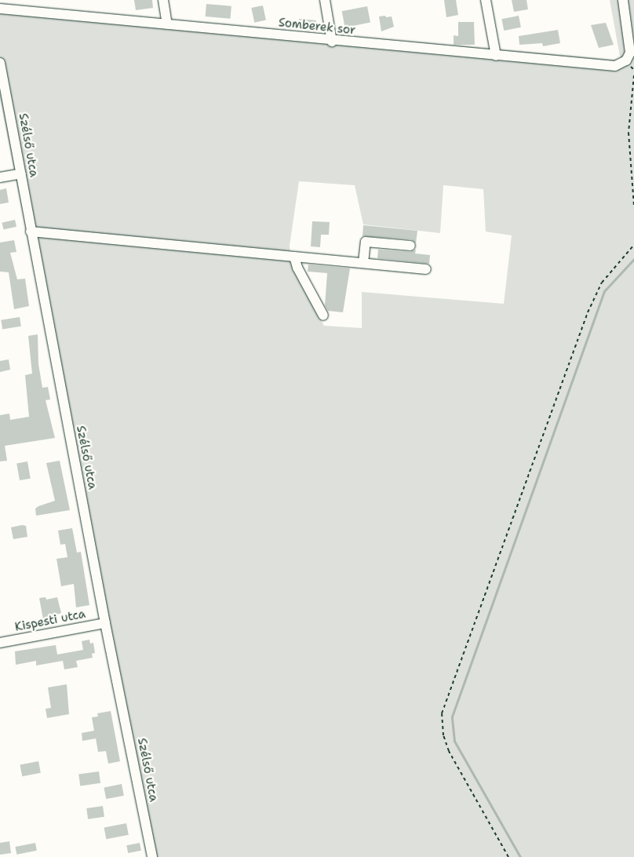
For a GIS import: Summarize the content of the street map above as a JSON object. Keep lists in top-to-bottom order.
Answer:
{
  "streets": {
    "street": ["Somberek sor", "Szélső utca", "Kispesti utca"]
  },
  "crossings": [
    ["Szélső utca", "Kispesti utca"]
  ]
}
